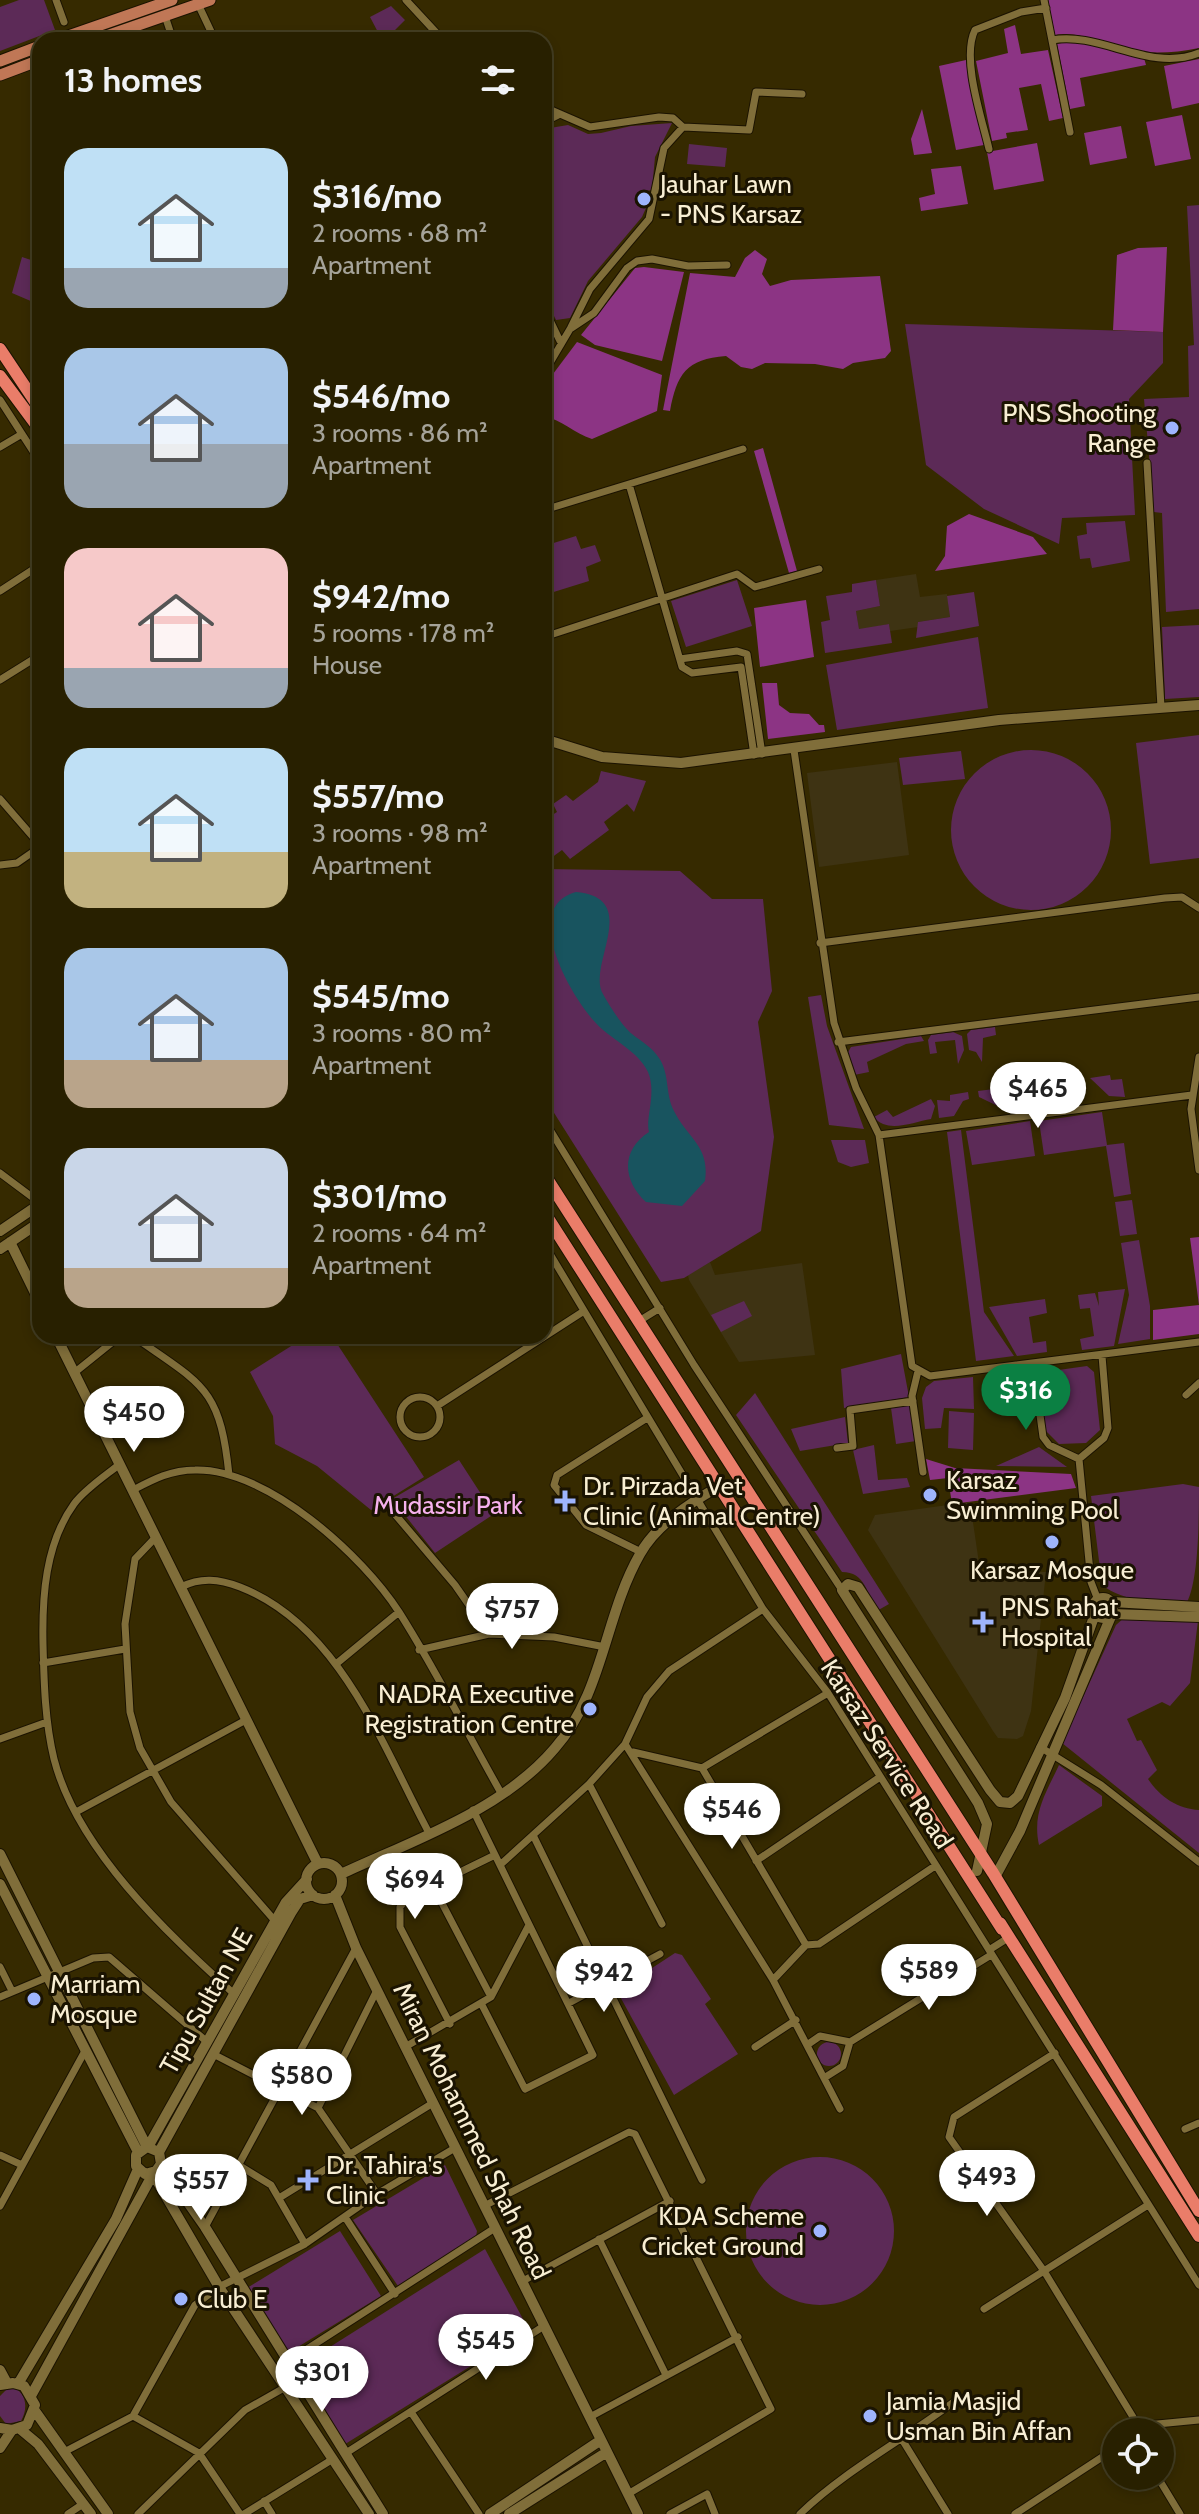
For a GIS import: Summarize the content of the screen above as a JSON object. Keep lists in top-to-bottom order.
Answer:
{
  "streets": {
    "street": ["Karsaz Service Road", "Tipu Sultan NE", "Miran Mohammed Shah Road"]
  },
  "crossings": [
    ["Tipu Sultan NE", "Miran Mohammed Shah Road"]
  ],
  "parks": ["Mudassir Park"],
  "places": {
    "other": [
      "Jauhar Lawn - PNS Karsaz",
      "PNS Shooting Range",
      "Karsaz Swimming Pool",
      "Karsaz Mosque",
      "NADRA Executive Registration Centre",
      "Marriam Mosque",
      "KDA Scheme Cricket Ground",
      "Club E",
      "Jamia Masjid Usman Bin Affan"
    ],
    "health": ["Dr. Pirzada Vet Clinic (Animal Centre)", "PNS Rahat Hospital", "Dr. Tahira's Clinic"]
  },
  "page": {
    "heading": "13 homes",
    "list": [
      {
        "name": "$316/mo",
        "note": "2 rooms · 68 m² · Apartment"
      },
      {
        "name": "$546/mo",
        "note": "3 rooms · 86 m² · Apartment"
      },
      {
        "name": "$942/mo",
        "note": "5 rooms · 178 m² · House"
      },
      {
        "name": "$557/mo",
        "note": "3 rooms · 98 m² · Apartment"
      },
      {
        "name": "$545/mo",
        "note": "3 rooms · 80 m² · Apartment"
      },
      {
        "name": "$301/mo",
        "note": "2 rooms · 64 m² · Apartment"
      }
    ],
    "price": [
      "$465",
      "$316",
      "$450",
      "$757",
      "$546",
      "$694",
      "$589",
      "$942",
      "$580",
      "$493",
      "$557",
      "$545",
      "$301"
    ]
  }
}
